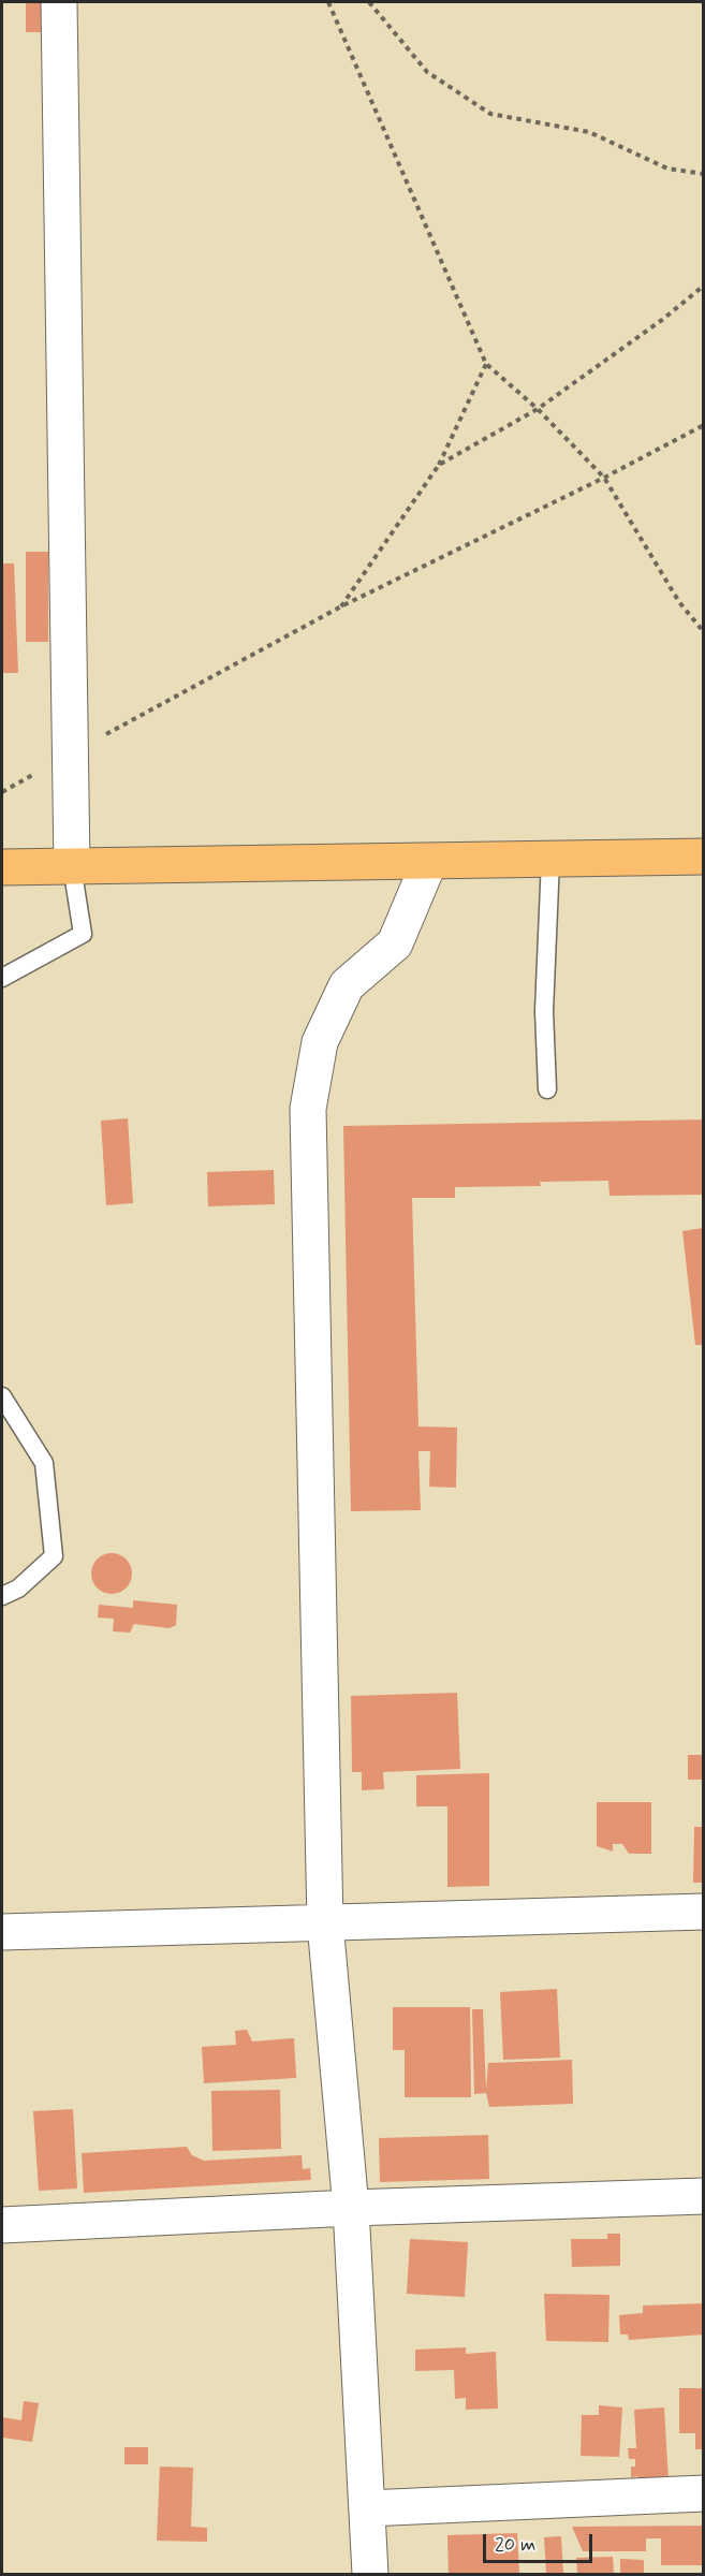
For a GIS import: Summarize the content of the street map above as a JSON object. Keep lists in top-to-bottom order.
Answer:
{
  "scale_bar": "20 m"
}
